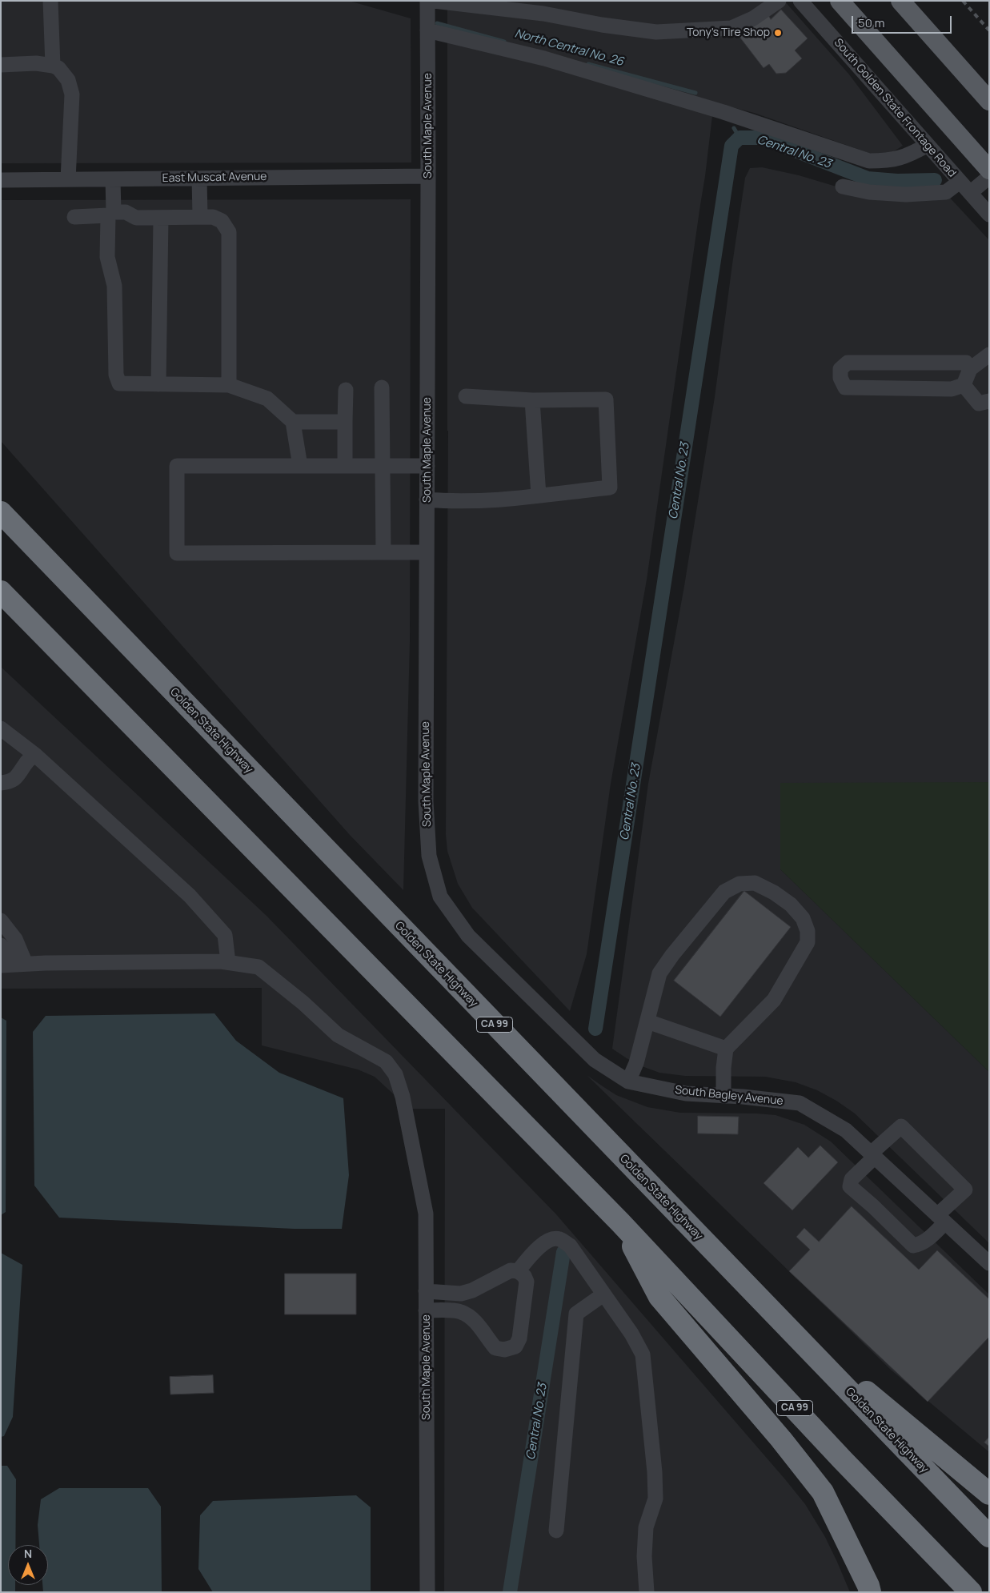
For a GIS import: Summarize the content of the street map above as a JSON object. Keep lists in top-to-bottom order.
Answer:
{
  "streets": {
    "highway": ["Golden State Highway", "CA 99"],
    "street": [
      "South Golden State Frontage Road",
      "South Maple Avenue",
      "East Muscat Avenue",
      "South Bagley Avenue"
    ]
  },
  "crossings": [
    ["South Maple Avenue", "East Muscat Avenue"],
    ["South Maple Avenue", "South Bagley Avenue"]
  ],
  "water": ["North Central No. 26", "Central No. 23"],
  "places": ["Tony's Tire Shop"],
  "scale_bar": "50 m",
  "north": "top"
}
